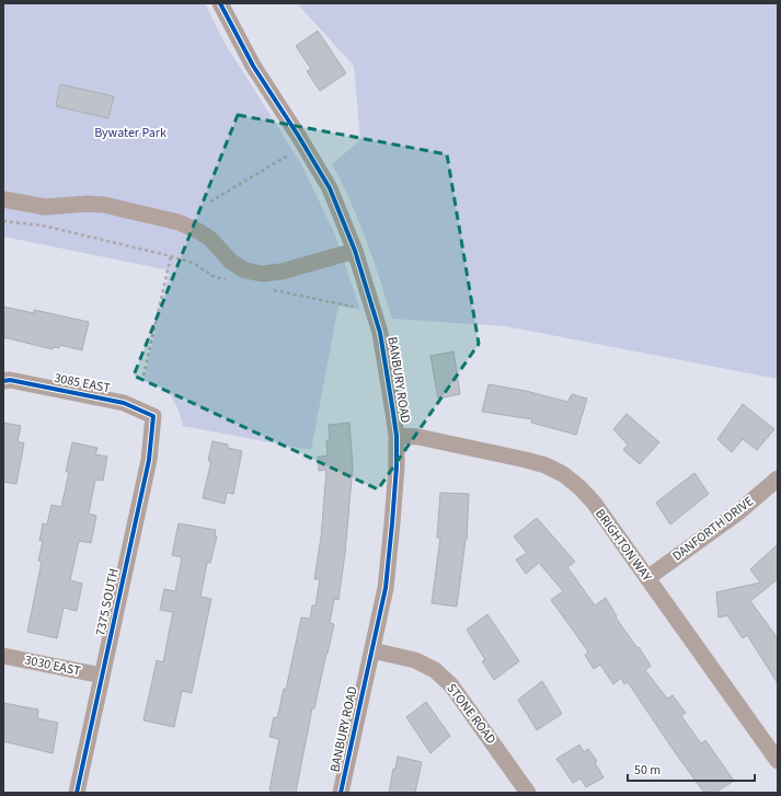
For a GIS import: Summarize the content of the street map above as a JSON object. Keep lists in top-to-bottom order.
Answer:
{
  "streets": {
    "street": [
      "BANBURY ROAD",
      "3085 EAST",
      "DANFORTH DRIVE",
      "BRIGHTON WAY",
      "7375 SOUTH",
      "3030 EAST",
      "STONE ROAD"
    ]
  },
  "crossings": [
    ["BANBURY ROAD", "BRIGHTON WAY"],
    ["BANBURY ROAD", "STONE ROAD"],
    ["3085 EAST", "7375 SOUTH"],
    ["DANFORTH DRIVE", "BRIGHTON WAY"],
    ["7375 SOUTH", "3030 EAST"]
  ],
  "parks": ["Bywater Park"],
  "scale_bar": "50 m"
}
